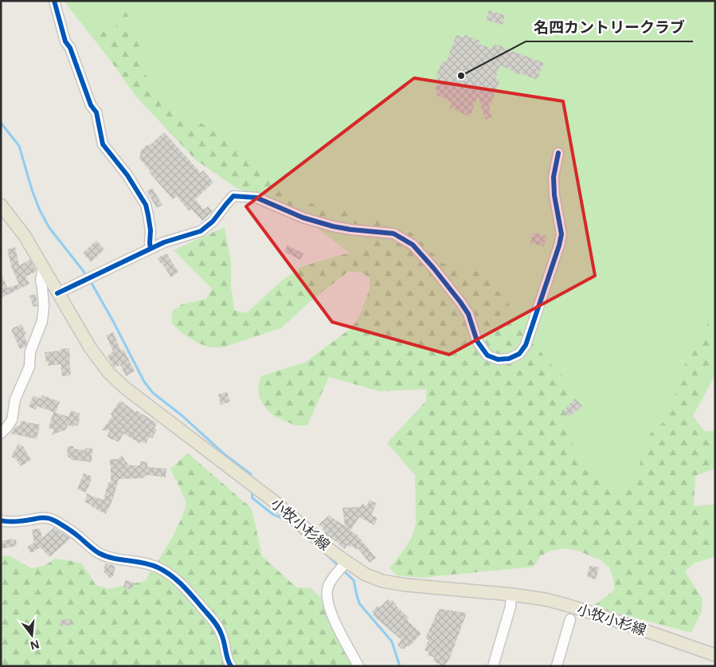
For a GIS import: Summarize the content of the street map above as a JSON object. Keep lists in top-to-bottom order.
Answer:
{
  "streets": {
    "main road": ["小牧小杉線"]
  },
  "places": ["名四カントリークラブ"],
  "north": "bottom"
}
